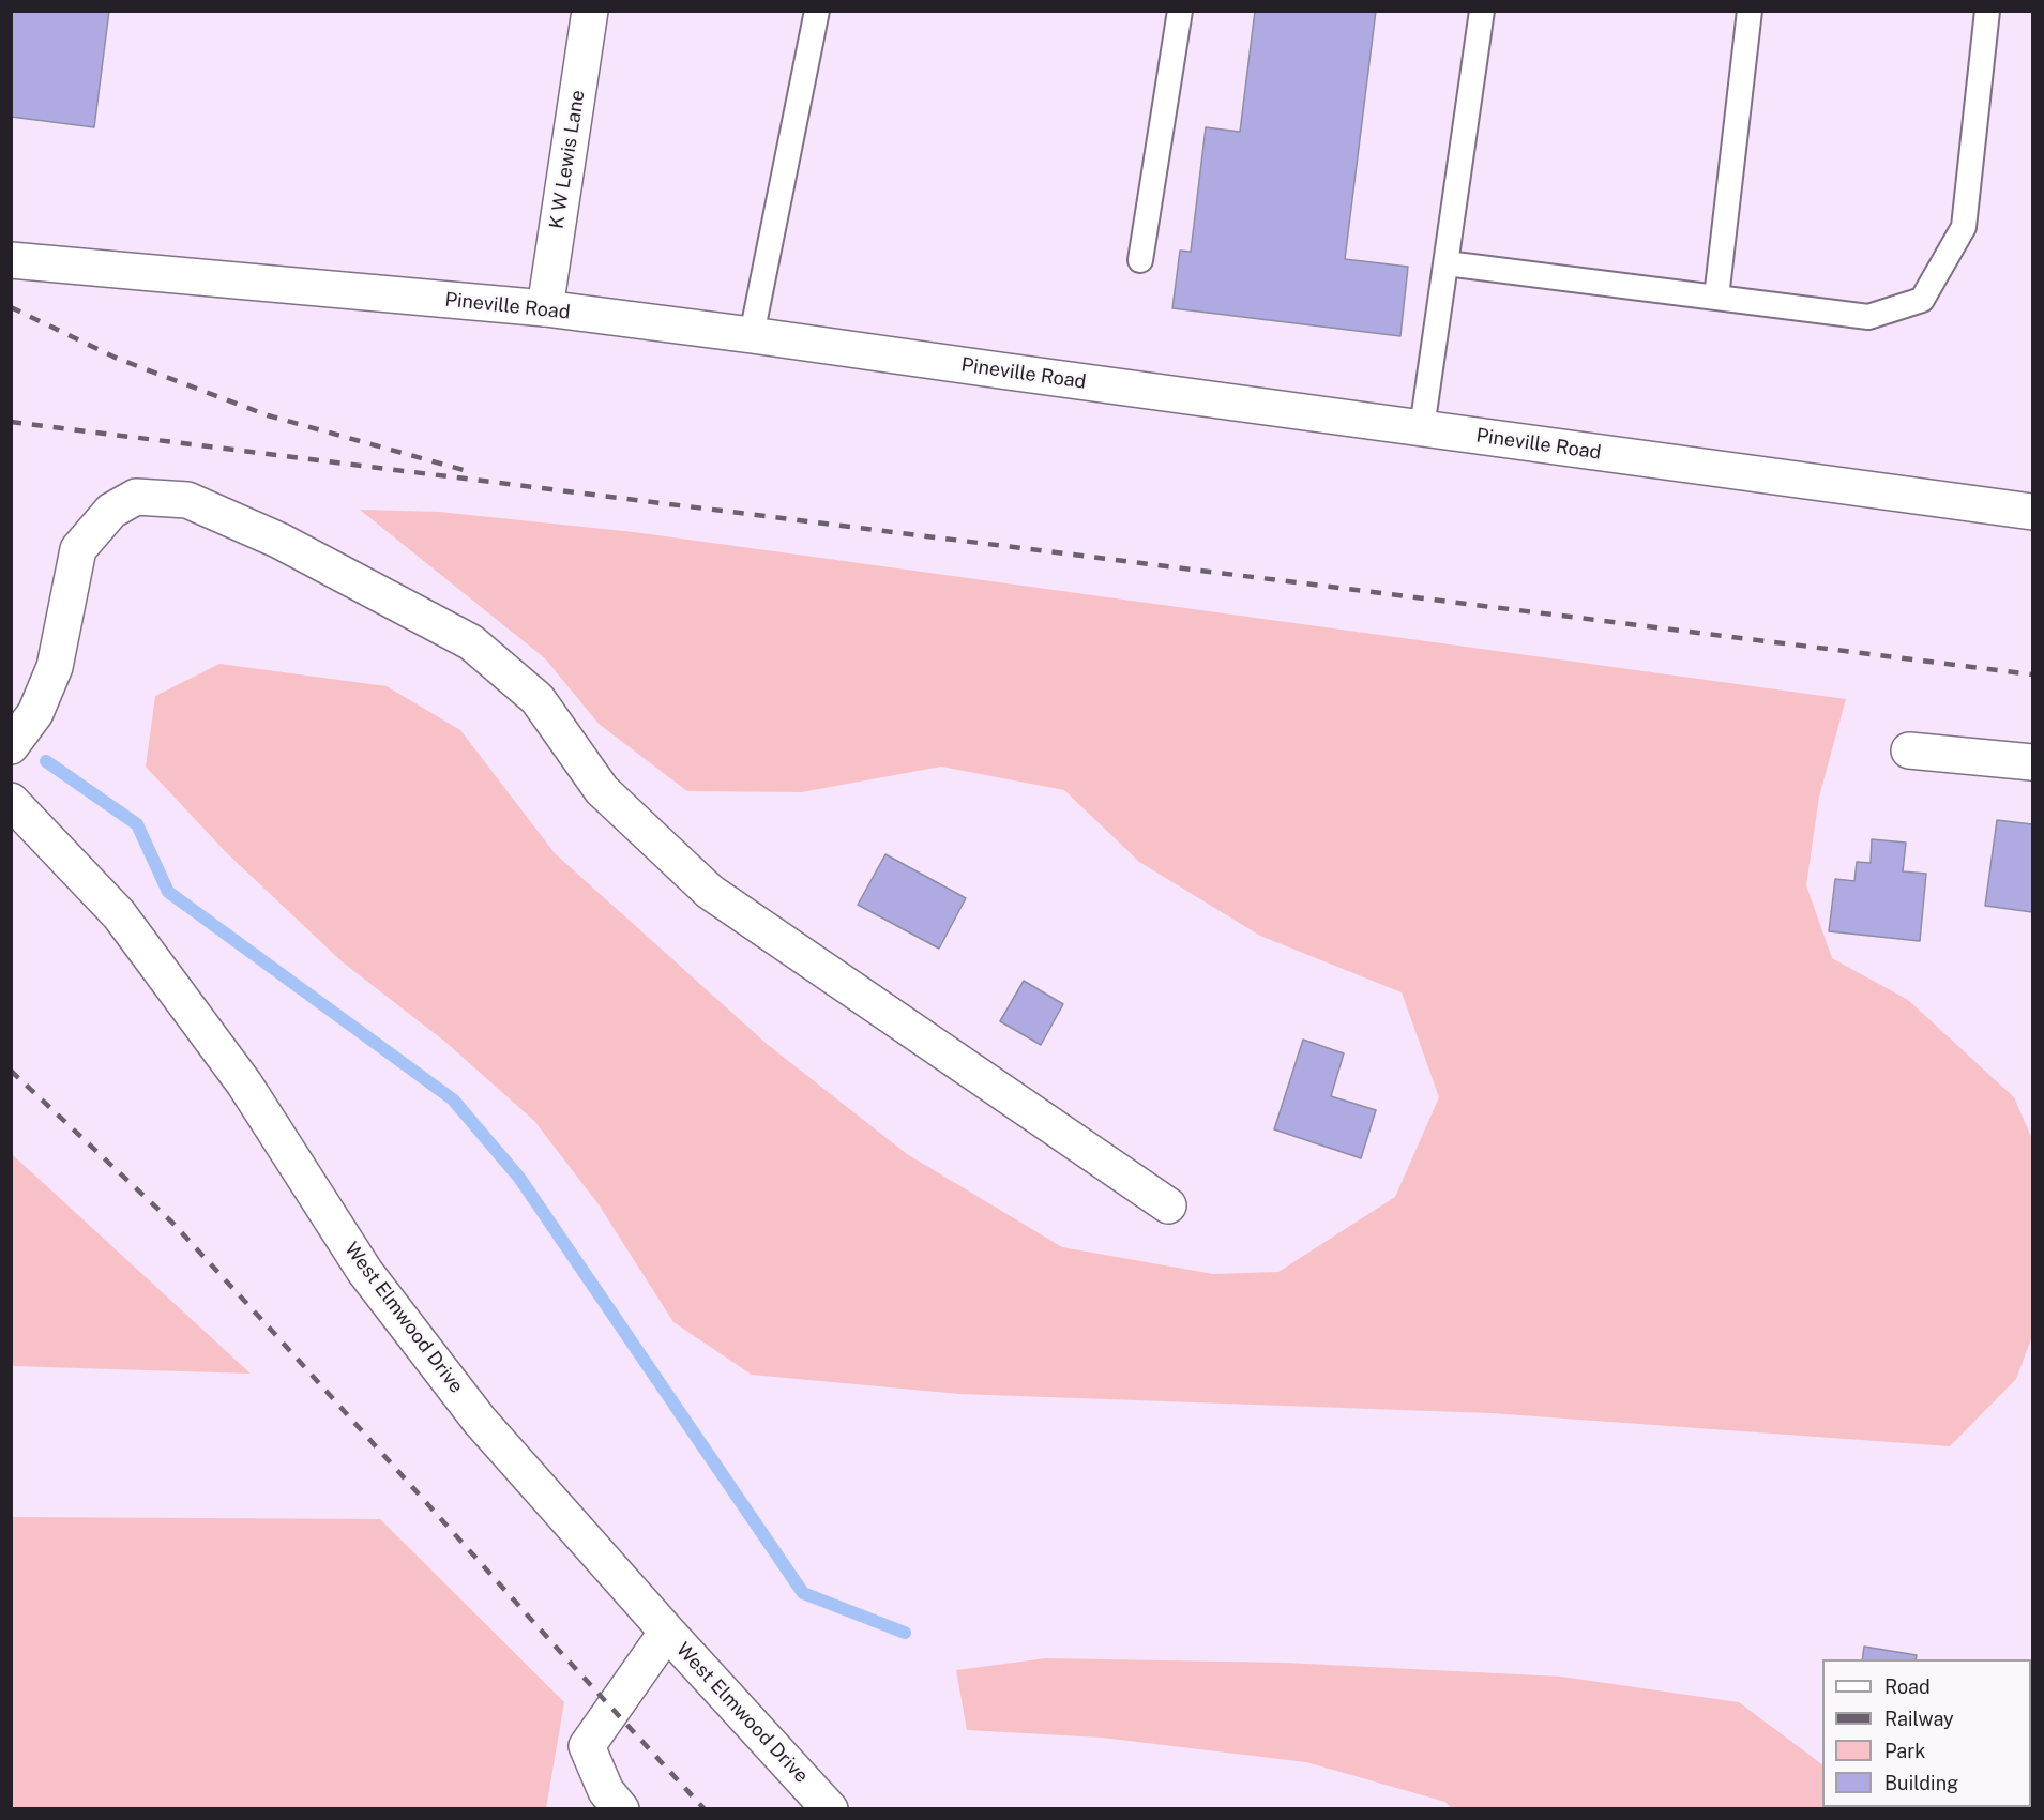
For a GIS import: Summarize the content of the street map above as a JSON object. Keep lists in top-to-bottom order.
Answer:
{
  "streets": {
    "street": ["K W Lewis Lane", "Pineville Road", "West Elmwood Drive"]
  },
  "crossings": [
    ["K W Lewis Lane", "Pineville Road"]
  ],
  "legend": [
    "Road",
    "Railway",
    "Park",
    "Building"
  ]
}
